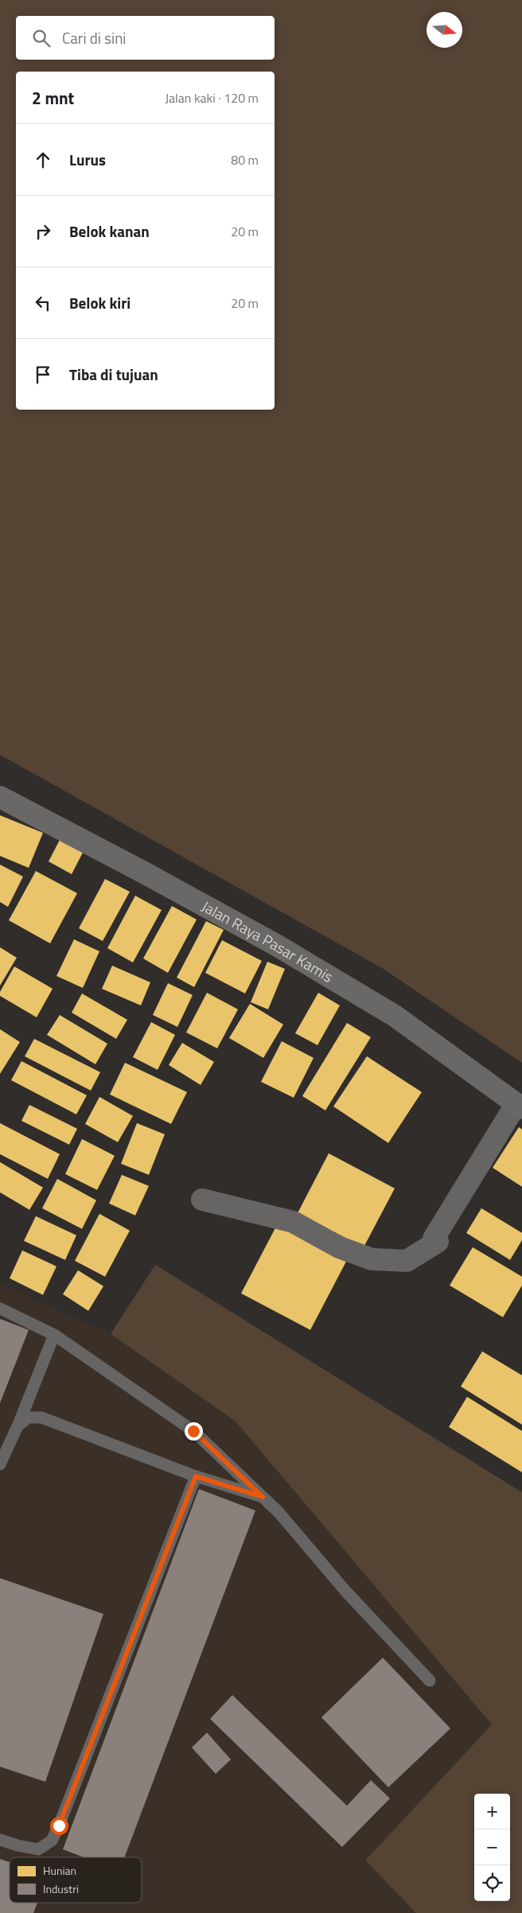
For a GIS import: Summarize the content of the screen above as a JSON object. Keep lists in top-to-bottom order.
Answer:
{
  "streets": {
    "main road": ["Jalan Raya Pasar Kamis"]
  },
  "legend": ["Hunian", "Industri"],
  "north": "right",
  "page": {
    "search": "Cari di sini",
    "heading": ["2 mnt", "Jalan kaki · 120 m"],
    "list": [
      ["Lurus", "80 m"],
      ["Belok kanan", "20 m"],
      ["Belok kiri", "20 m"],
      "Tiba di tujuan"
    ],
    "map_buttons": ["+", "−"]
  }
}
